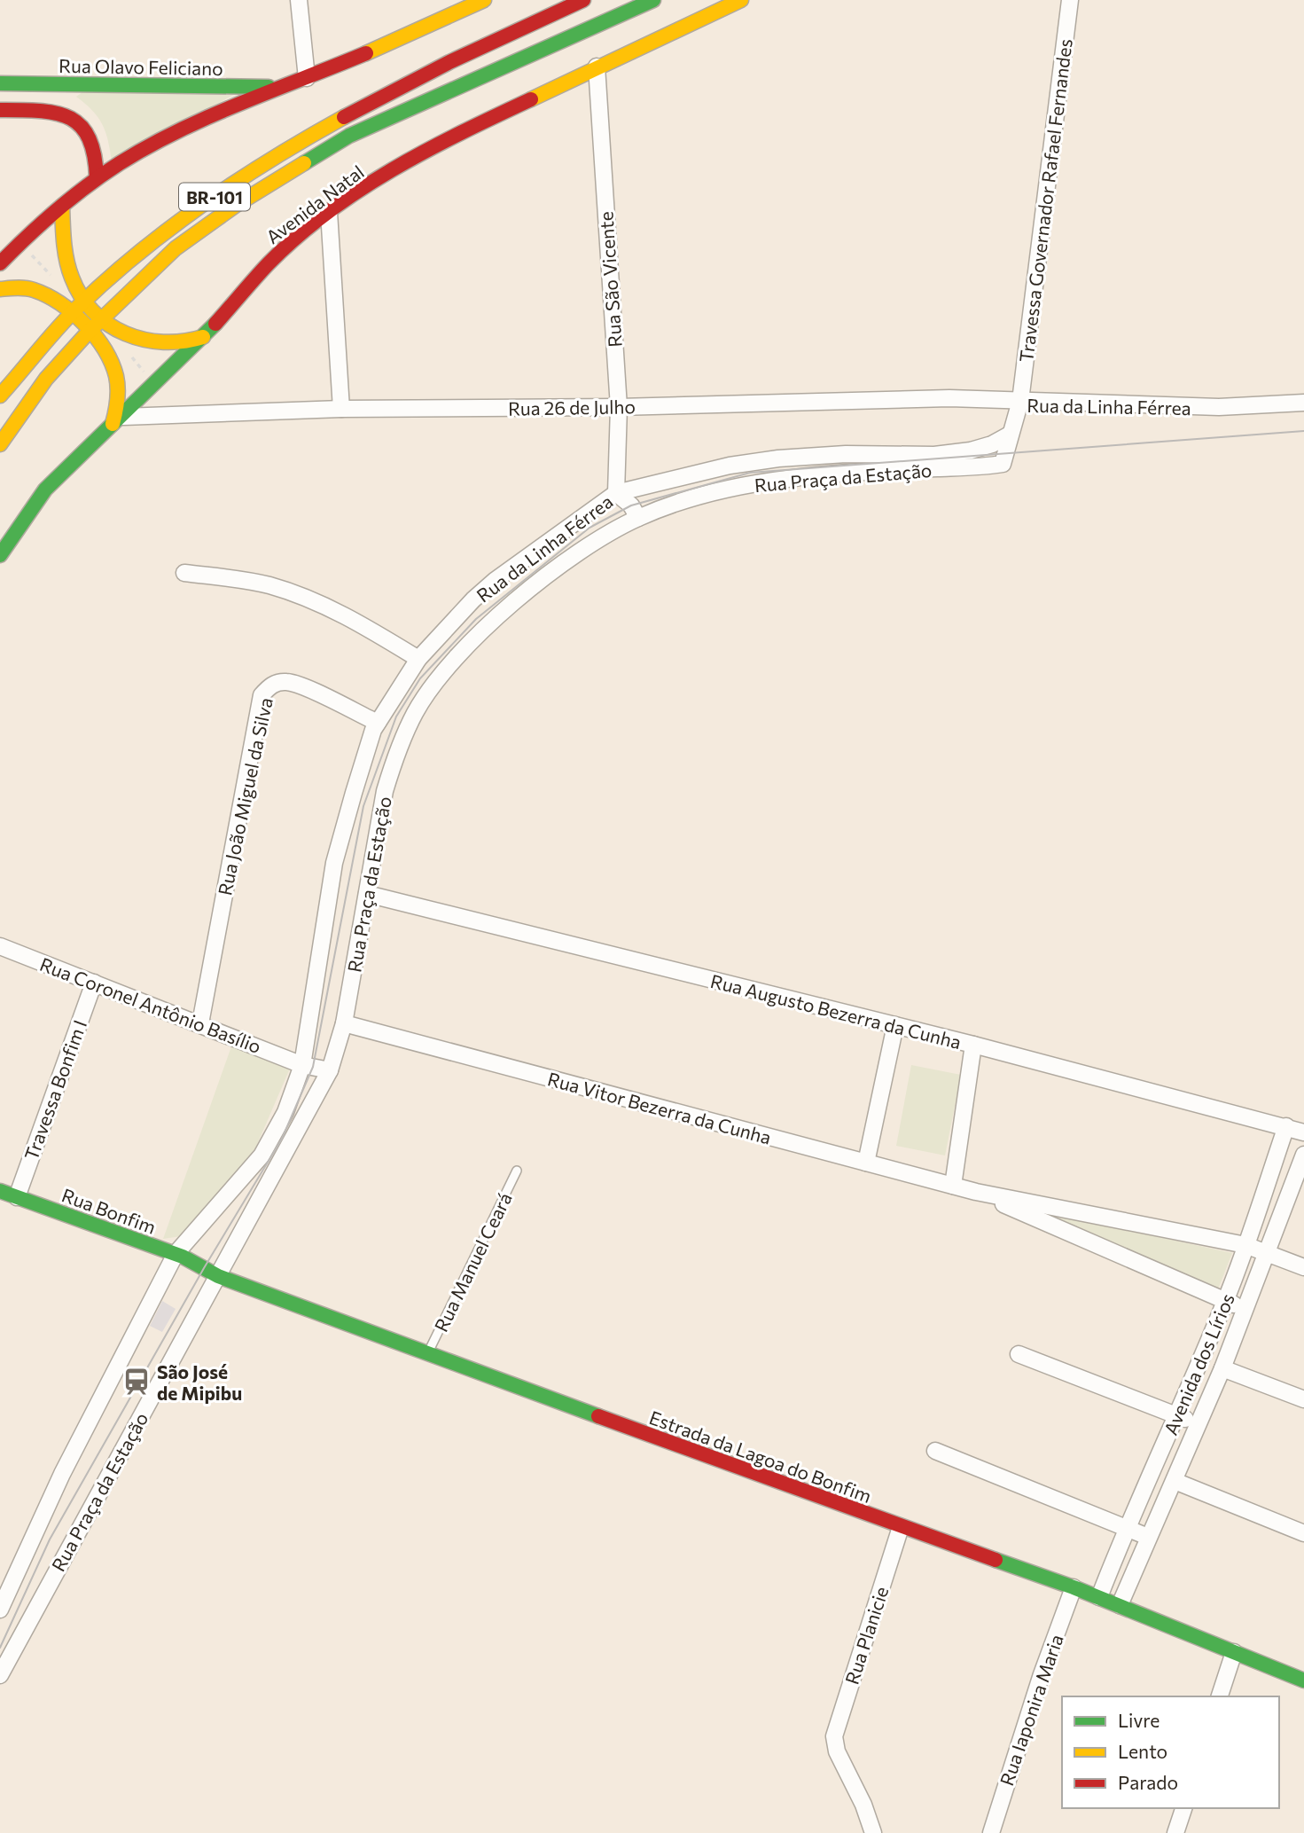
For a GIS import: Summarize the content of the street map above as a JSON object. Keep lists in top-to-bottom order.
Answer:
{
  "streets": {
    "main road": [
      "Rua Olavo Feliciano",
      "BR-101",
      "Avenida Natal",
      "Rua Bonfim",
      "Estrada da Lagoa do Bonfim"
    ],
    "street": [
      "Travessa Governador Rafael Fernandes",
      "Rua São Vicente",
      "Rua da Linha Férrea",
      "Rua 26 de Julho",
      "Rua Praça da Estação",
      "Rua João Miguel da Silva",
      "Rua Coronel Antônio Basílio",
      "Rua Augusto Bezerra da Cunha",
      "Travessa Bonfim I",
      "Rua Vitor Bezerra da Cunha",
      "Avenida dos Lírios",
      "Rua Planicie",
      "Rua Iaponira Maria"
    ],
    "lane": ["Rua Manuel Ceará"]
  },
  "crossings": [
    ["Travessa Governador Rafael Fernandes", "Rua da Linha Férrea"],
    ["Travessa Governador Rafael Fernandes", "Rua 26 de Julho"],
    ["Avenida Natal", "Rua São Vicente"],
    ["Avenida Natal", "Rua 26 de Julho"],
    ["Rua São Vicente", "Rua da Linha Férrea"],
    ["Rua São Vicente", "Rua 26 de Julho"],
    ["Rua da Linha Férrea", "Rua 26 de Julho"],
    ["Rua da Linha Férrea", "Rua Praça da Estação"],
    ["Rua da Linha Férrea", "Rua João Miguel da Silva"],
    ["Rua Praça da Estação", "Rua João Miguel da Silva"],
    ["Rua Praça da Estação", "Rua Coronel Antônio Basílio"],
    ["Rua Praça da Estação", "Rua Augusto Bezerra da Cunha"],
    ["Rua Praça da Estação", "Rua Vitor Bezerra da Cunha"],
    ["Rua Praça da Estação", "Rua Bonfim"],
    ["Rua Praça da Estação", "Estrada da Lagoa do Bonfim"],
    ["Rua João Miguel da Silva", "Rua Coronel Antônio Basílio"],
    ["Rua Coronel Antônio Basílio", "Travessa Bonfim I"],
    ["Rua Augusto Bezerra da Cunha", "Avenida dos Lírios"],
    ["Travessa Bonfim I", "Rua Bonfim"],
    ["Rua Vitor Bezerra da Cunha", "Avenida dos Lírios"],
    ["Rua Bonfim", "Estrada da Lagoa do Bonfim"],
    ["Rua Manuel Ceará", "Estrada da Lagoa do Bonfim"],
    ["Avenida dos Lírios", "Estrada da Lagoa do Bonfim"],
    ["Estrada da Lagoa do Bonfim", "Rua Planicie"],
    ["Estrada da Lagoa do Bonfim", "Rua Iaponira Maria"]
  ],
  "places": {
    "station": ["São José de Mipibu"]
  },
  "legend": ["Livre", "Lento", "Parado"]
}
